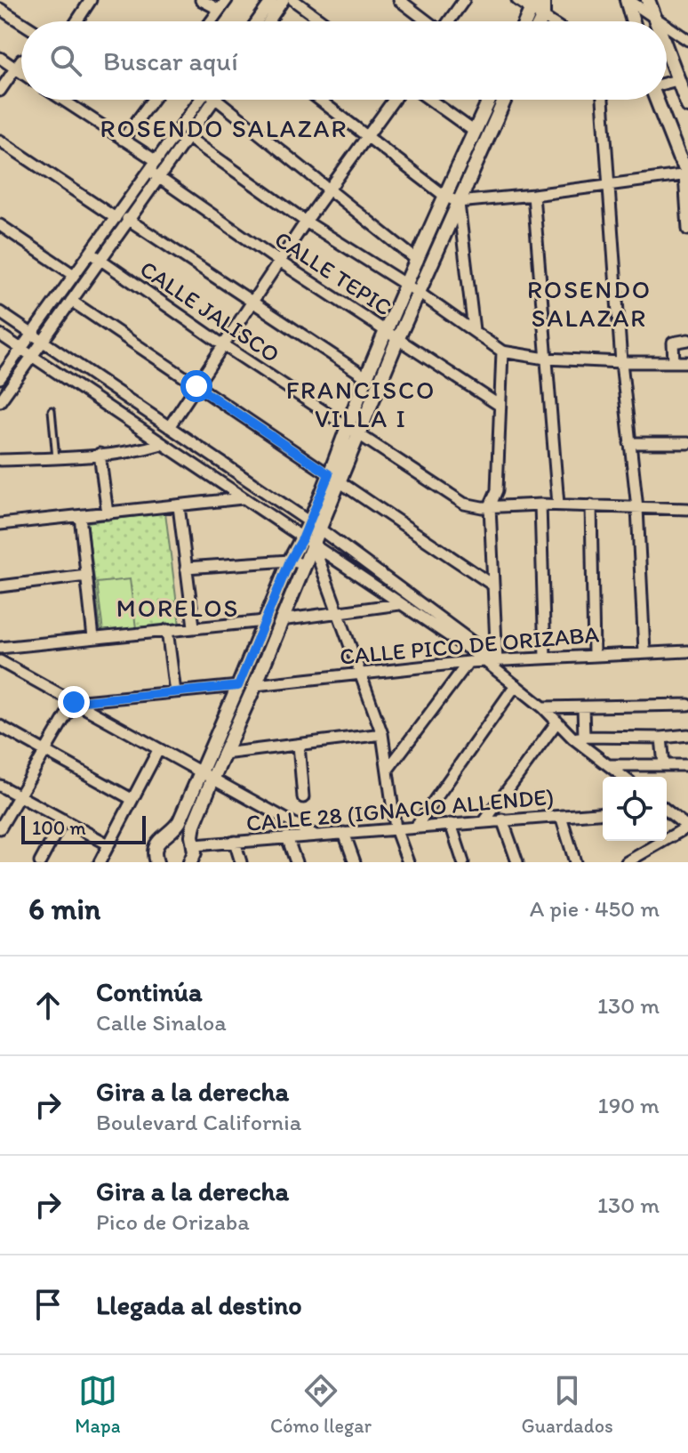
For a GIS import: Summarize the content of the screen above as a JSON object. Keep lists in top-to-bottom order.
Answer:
{
  "streets": {
    "street": [
      "CALLE TEPIC",
      "CALLE JALISCO",
      "CALLE PICO DE ORIZABA",
      "CALLE 28 (IGNACIO ALLENDE)"
    ]
  },
  "districts": [
    "ROSENDO SALAZAR",
    "ROSENDO SALAZAR",
    "FRANCISCO VILLA I",
    "MORELOS"
  ],
  "scale_bar": "100 m",
  "page": {
    "search": "Buscar aquí",
    "scale": "100 m",
    "heading": ["6 min", "A pie · 450 m"],
    "list": [
      ["Continúa", "Calle Sinaloa", "130 m"],
      ["Gira a la derecha", "Boulevard California", "190 m"],
      ["Gira a la derecha", "Pico de Orizaba", "130 m"],
      "Llegada al destino"
    ],
    "nav": ["Mapa", "Cómo llegar", "Guardados"]
  }
}
